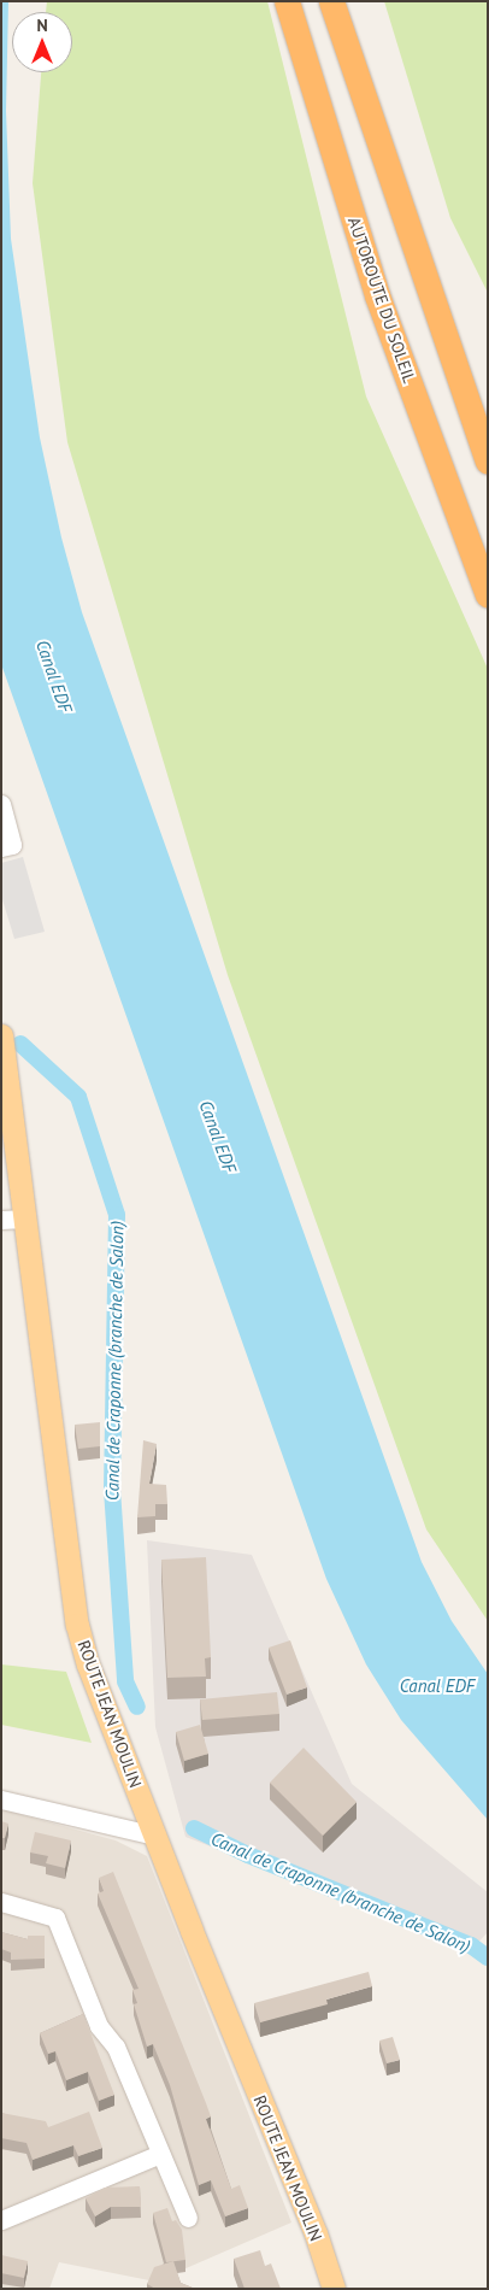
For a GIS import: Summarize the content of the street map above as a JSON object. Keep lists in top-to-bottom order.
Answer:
{
  "streets": {
    "highway": ["AUTOROUTE DU SOLEIL"],
    "main road": ["ROUTE JEAN MOULIN"]
  },
  "water": ["Canal EDF", "Canal de Craponne (branche de Salon)"],
  "north": "top"
}
